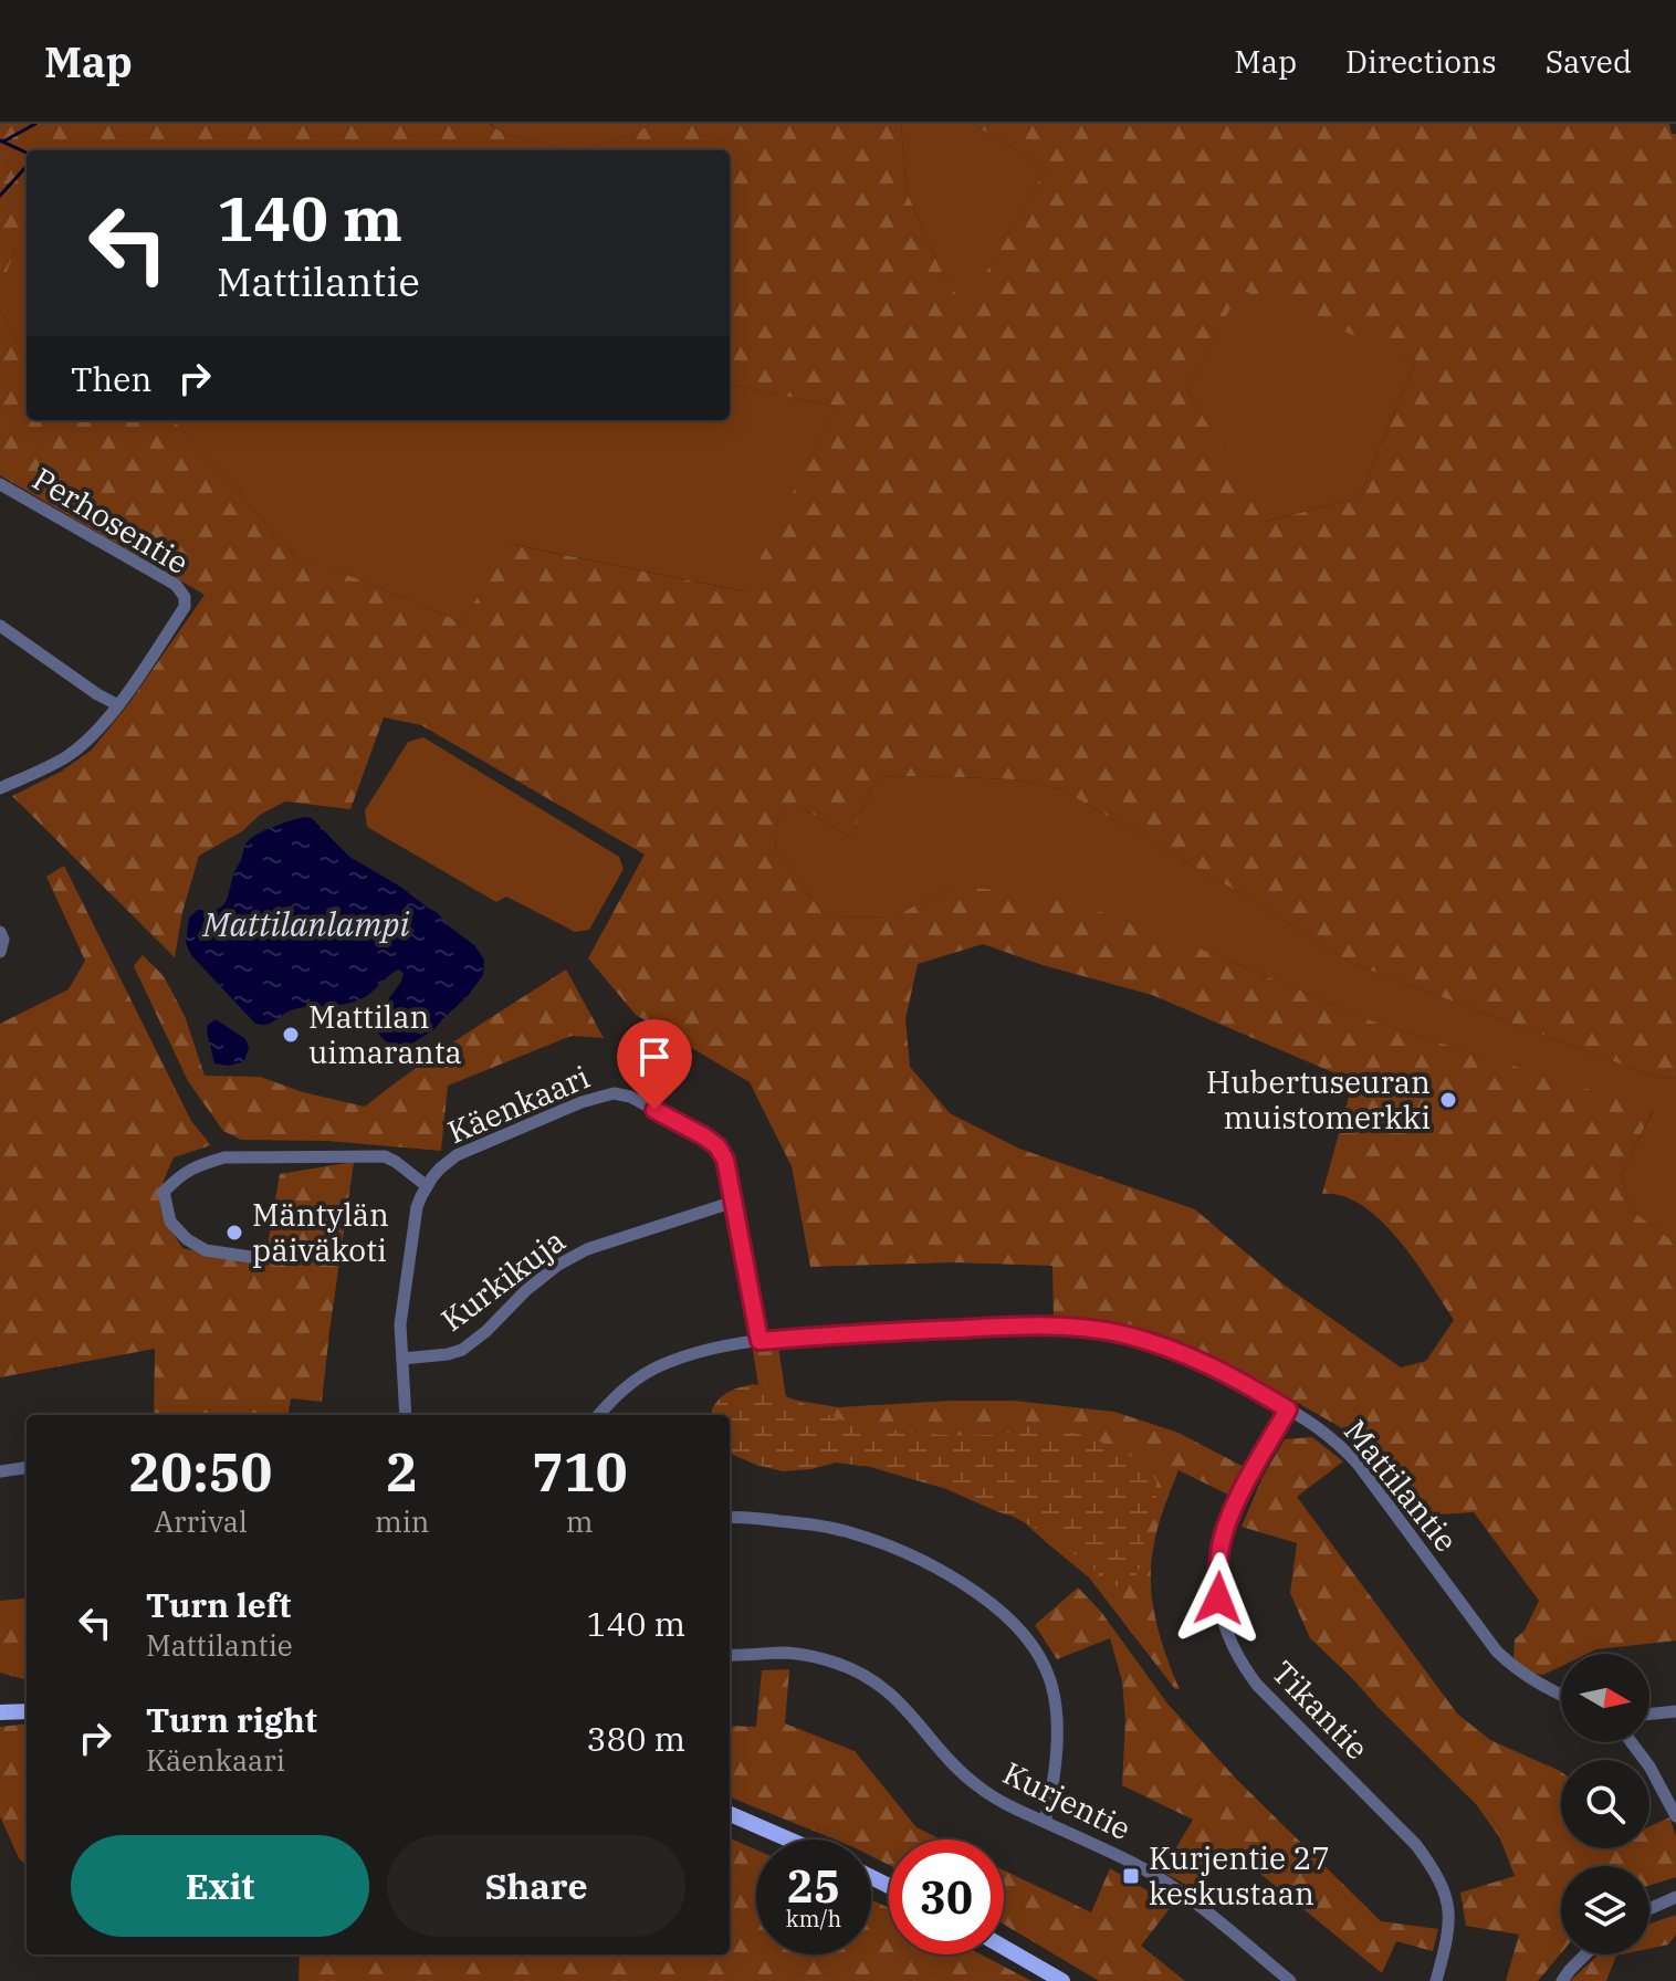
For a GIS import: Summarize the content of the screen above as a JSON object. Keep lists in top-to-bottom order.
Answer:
{
  "streets": {
    "street": [
      "Perhosentie",
      "Käenkaari",
      "Kurkikuja",
      "Mattilantie",
      "Tikantie",
      "Kurjentie"
    ]
  },
  "crossings": [
    ["Käenkaari", "Kurkikuja"],
    ["Käenkaari", "Mattilantie"],
    ["Mattilantie", "Tikantie"]
  ],
  "water": ["Mattilanlampi"],
  "places": {
    "other": ["Mattilan uimaranta", "Hubertuseuran muistomerkki", "Mäntylän päiväkoti"],
    "transit": ["Kurjentie 27 keskustaan"]
  },
  "north": "right",
  "page": {
    "header": "Map",
    "nav": ["Map", "Directions", "Saved"],
    "turn": ["140 m", "Mattilantie"],
    "then": "Then",
    "eta": [
      "20:50",
      "Arrival",
      "2",
      "min",
      "710",
      "m"
    ],
    "list": [
      {
        "name": "Turn left",
        "note": "Mattilantie",
        "value": "140 m"
      },
      {
        "name": "Turn right",
        "note": "Käenkaari",
        "value": "380 m"
      }
    ],
    "buttons": ["Exit", "Share"],
    "speed": "25 km/h",
    "limit": "30"
  }
}
